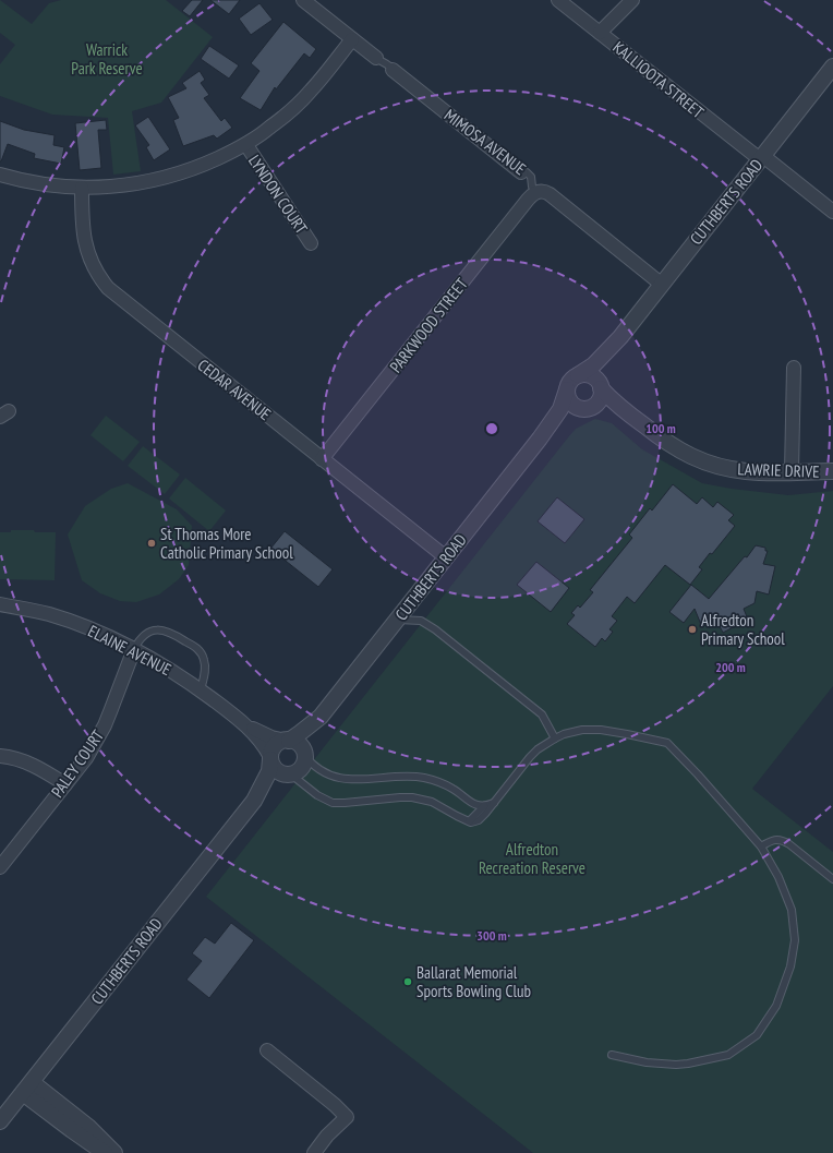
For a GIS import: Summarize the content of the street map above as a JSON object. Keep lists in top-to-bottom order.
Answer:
{
  "streets": {
    "street": [
      "KALLIOOTA STREET",
      "MIMOSA AVENUE",
      "LYNDON COURT",
      "CUTHBERTS ROAD",
      "PARKWOOD STREET",
      "CEDAR AVENUE",
      "LAWRIE DRIVE",
      "ELAINE AVENUE",
      "PALEY COURT"
    ]
  },
  "crossings": [
    ["KALLIOOTA STREET", "CUTHBERTS ROAD"],
    ["MIMOSA AVENUE", "CUTHBERTS ROAD"],
    ["MIMOSA AVENUE", "PARKWOOD STREET"],
    ["CUTHBERTS ROAD", "CEDAR AVENUE"],
    ["CUTHBERTS ROAD", "LAWRIE DRIVE"],
    ["CUTHBERTS ROAD", "ELAINE AVENUE"],
    ["PARKWOOD STREET", "CEDAR AVENUE"],
    ["ELAINE AVENUE", "PALEY COURT"]
  ],
  "parks": ["Warrick Park Reserve", "Alfredton Recreation Reserve"],
  "places": ["St Thomas More Catholic Primary School", "Alfredton Primary School", "Ballarat Memorial Sports Bowling Club"],
  "rings": ["100 m", "200 m", "300 m"]
}
